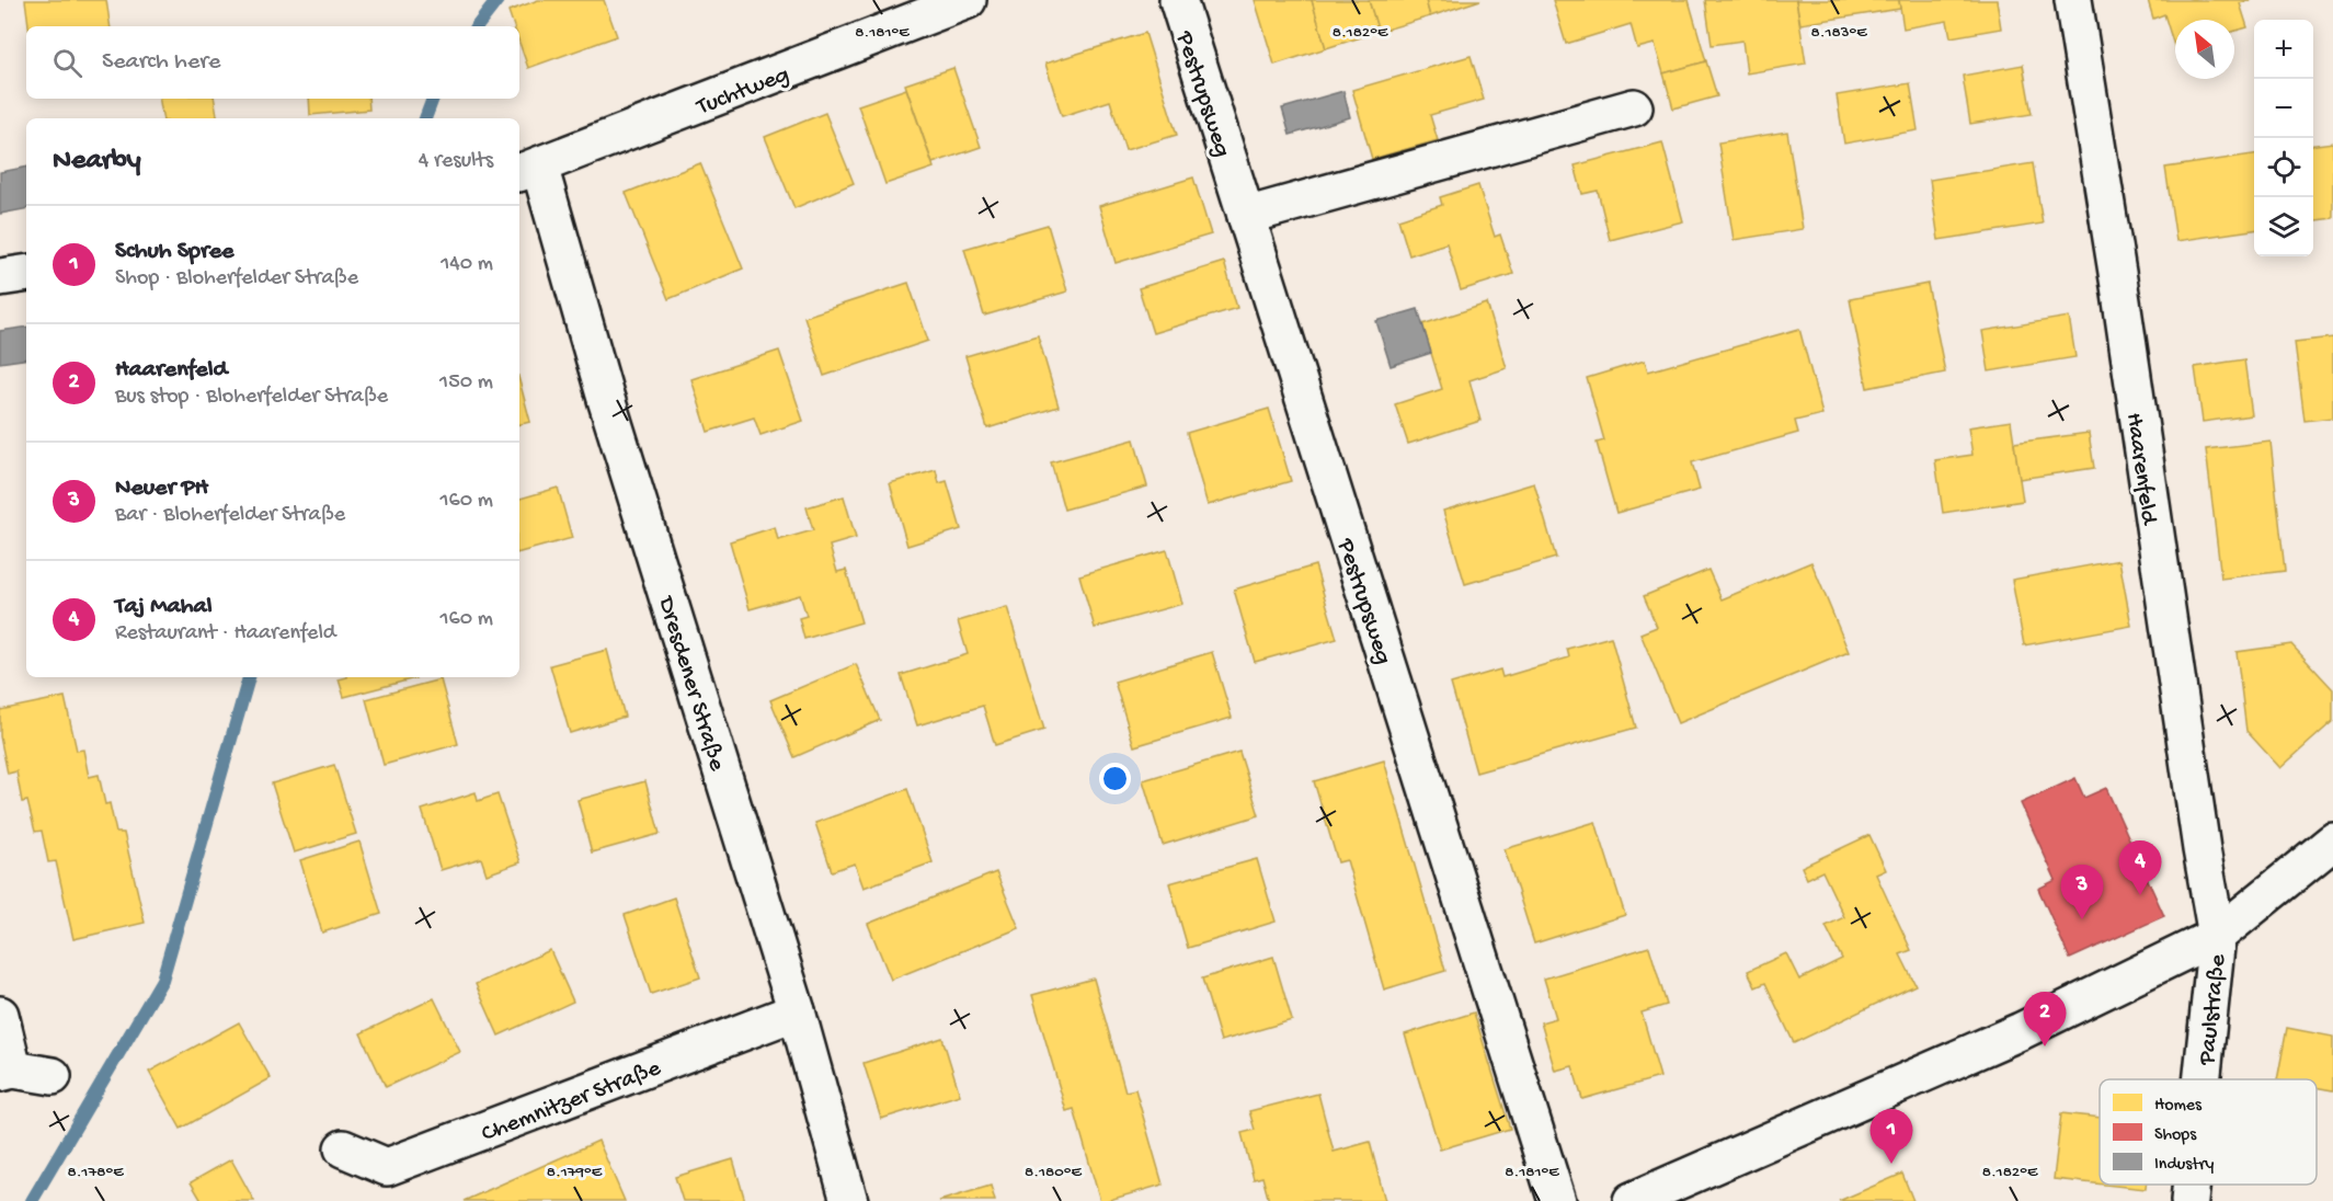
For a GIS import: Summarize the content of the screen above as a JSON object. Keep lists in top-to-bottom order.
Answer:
{
  "streets": {
    "street": [
      "Tuchtweg",
      "Pestrupsweg",
      "Haarenfeld",
      "Dresdener Straße",
      "Paulstraße",
      "Chemnitzer Straße"
    ]
  },
  "crossings": [
    ["Tuchtweg", "Dresdener Straße"],
    ["Haarenfeld", "Paulstraße"],
    ["Dresdener Straße", "Chemnitzer Straße"]
  ],
  "legend": ["Homes", "Shops", "Industry"],
  "north": "top left",
  "page": {
    "map_buttons": ["+", "−"],
    "search": "Search here",
    "heading": ["Nearby", "4 results"],
    "list": [
      {
        "mark": "1",
        "name": "Schuh Spree",
        "note": "Shop · Bloherfelder Straße",
        "value": "140 m"
      },
      {
        "mark": "2",
        "name": "Haarenfeld",
        "note": "Bus stop · Bloherfelder Straße",
        "value": "150 m"
      },
      {
        "mark": "3",
        "name": "Neuer PH",
        "note": "Bar · Bloherfelder Straße",
        "value": "160 m"
      },
      {
        "mark": "4",
        "name": "Taj Mahal",
        "note": "Restaurant · Haarenfeld",
        "value": "160 m"
      }
    ],
    "pins": [
      "4",
      "3",
      "2",
      "1"
    ]
  },
  "coordinates": [
    "8.181°E",
    "8.182°E",
    "8.183°E",
    "8.178°E",
    "8.179°E",
    "8.180°E"
  ]
}
